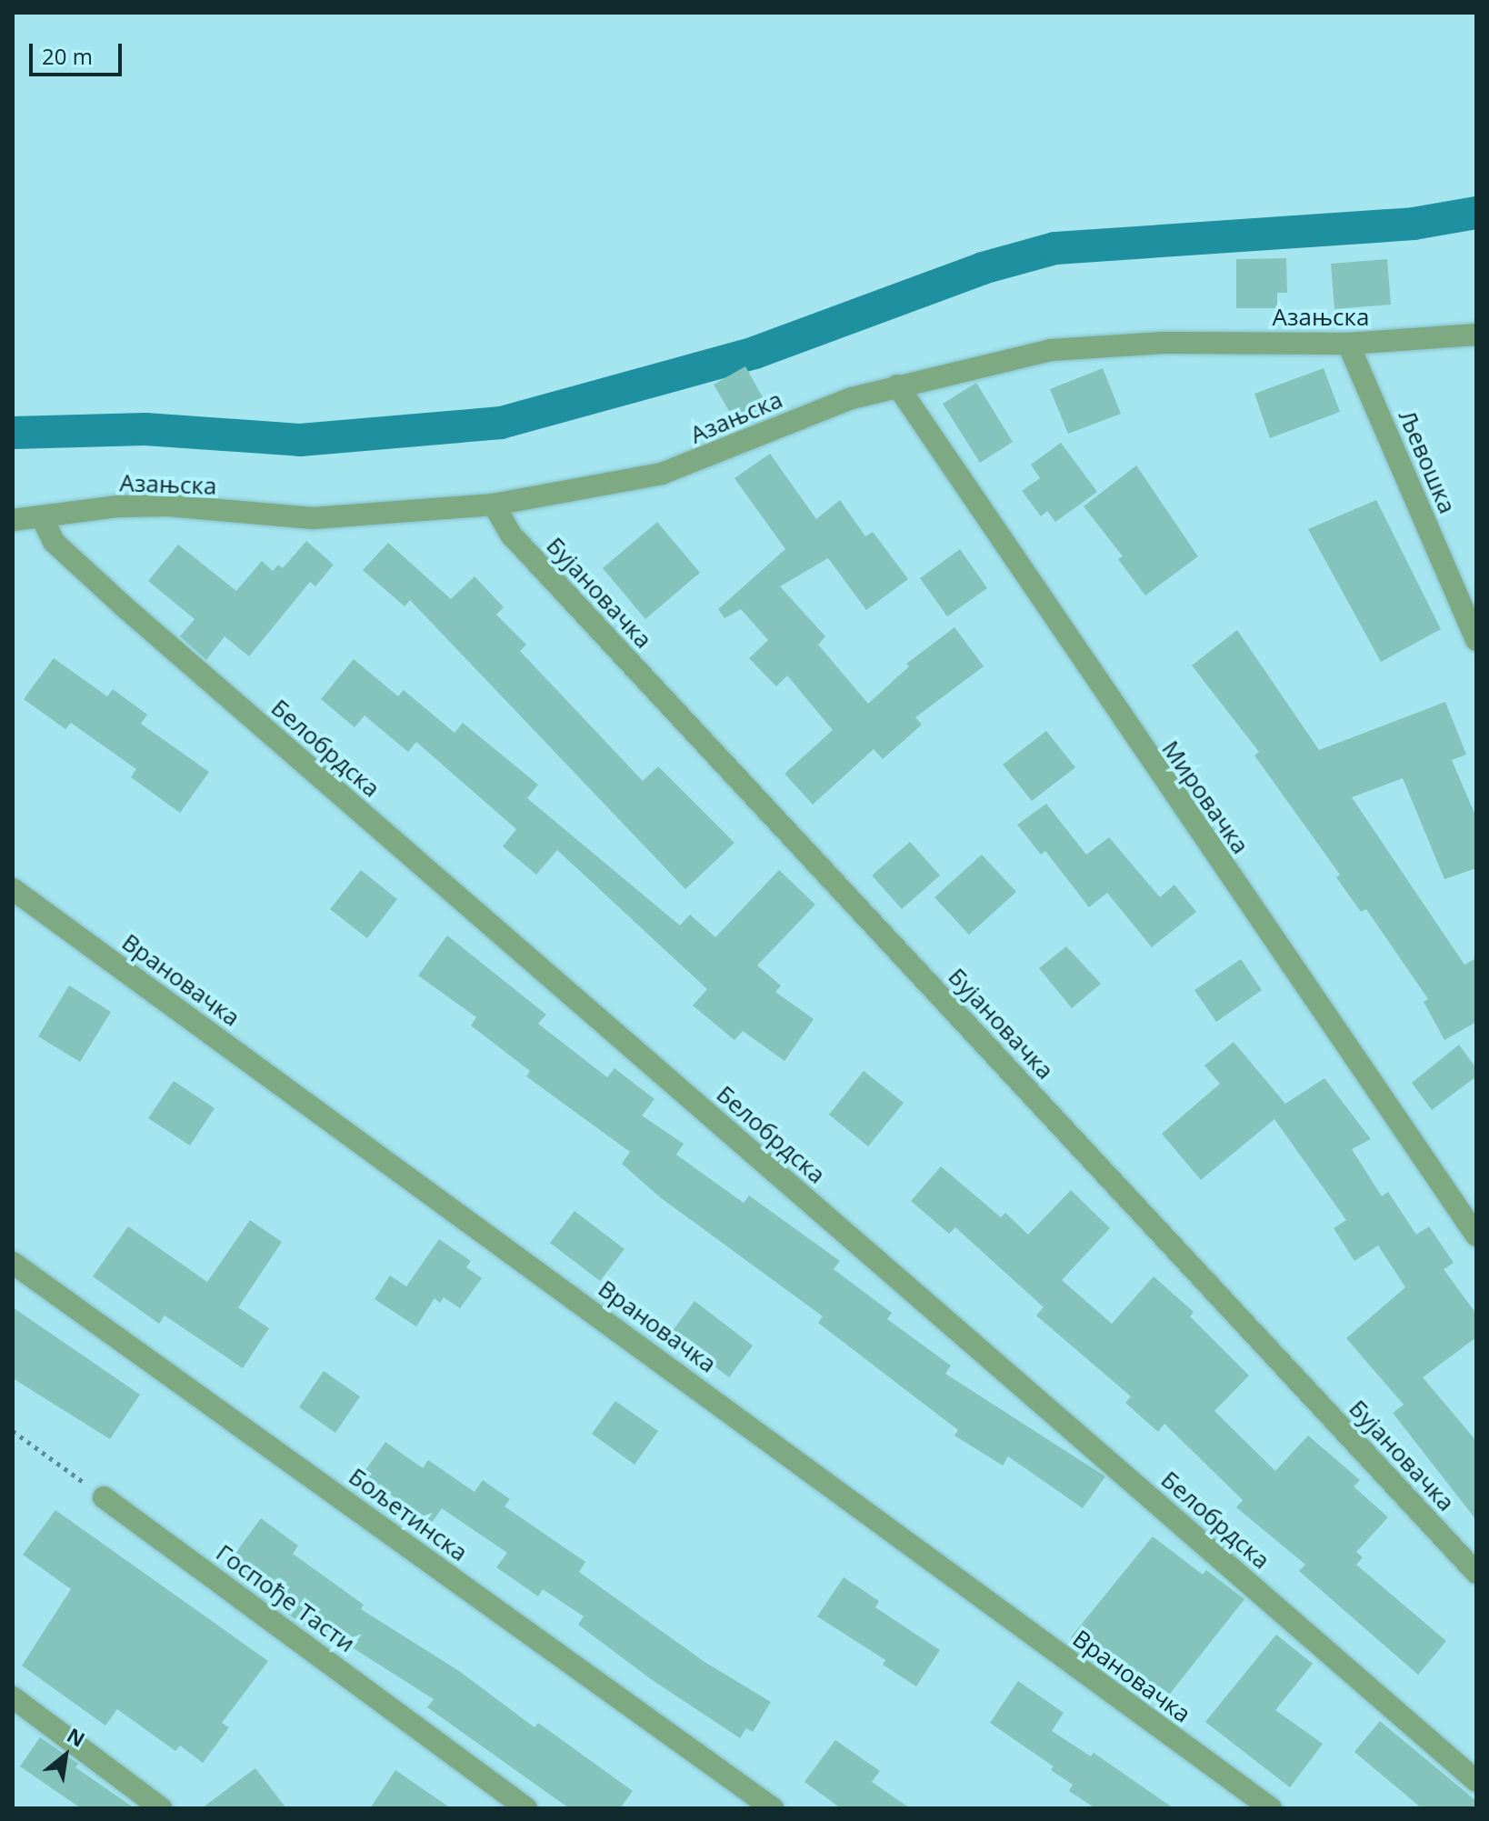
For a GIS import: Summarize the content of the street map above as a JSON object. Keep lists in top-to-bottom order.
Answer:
{
  "streets": {
    "street": [
      "Азањска",
      "Љевошка",
      "Бујановачка",
      "Белобрдска",
      "Мировачка",
      "Врановачка",
      "Бољетинска",
      "Госпође Тасти"
    ]
  },
  "crossings": [
    ["Азањска", "Љевошка"],
    ["Азањска", "Бујановачка"],
    ["Азањска", "Белобрдска"],
    ["Азањска", "Мировачка"]
  ],
  "scale_bar": "20 m",
  "north": "top right"
}
